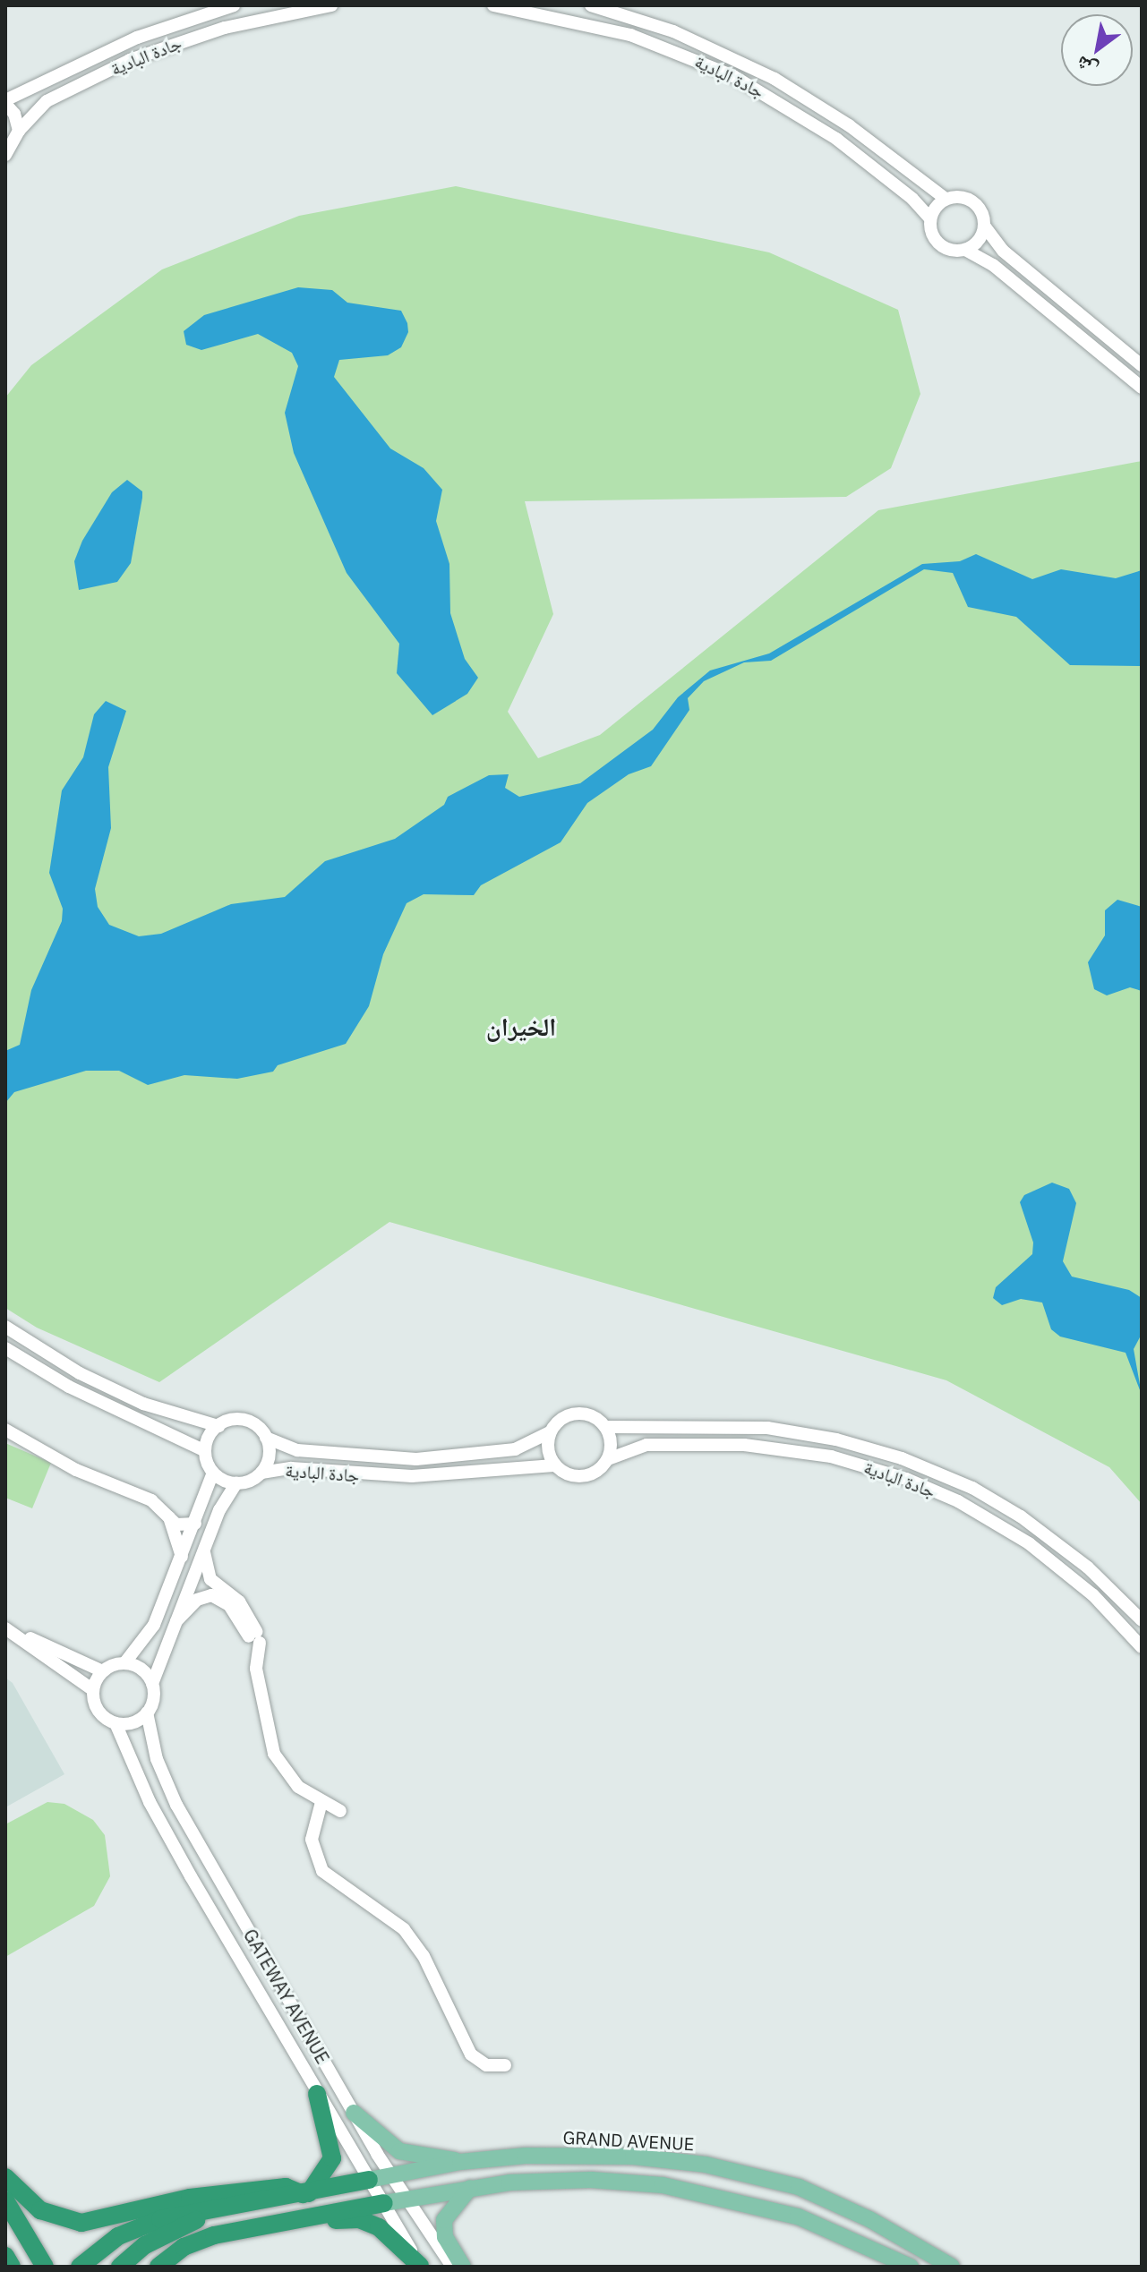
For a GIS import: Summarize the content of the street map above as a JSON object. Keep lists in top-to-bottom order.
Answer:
{
  "streets": {
    "main road": ["GRAND AVENUE"],
    "street": ["جادة البادية", "GATEWAY AVENUE"]
  },
  "crossings": [
    ["GATEWAY AVENUE", "GRAND AVENUE"]
  ],
  "districts": ["الخيران"],
  "north": "bottom left"
}
